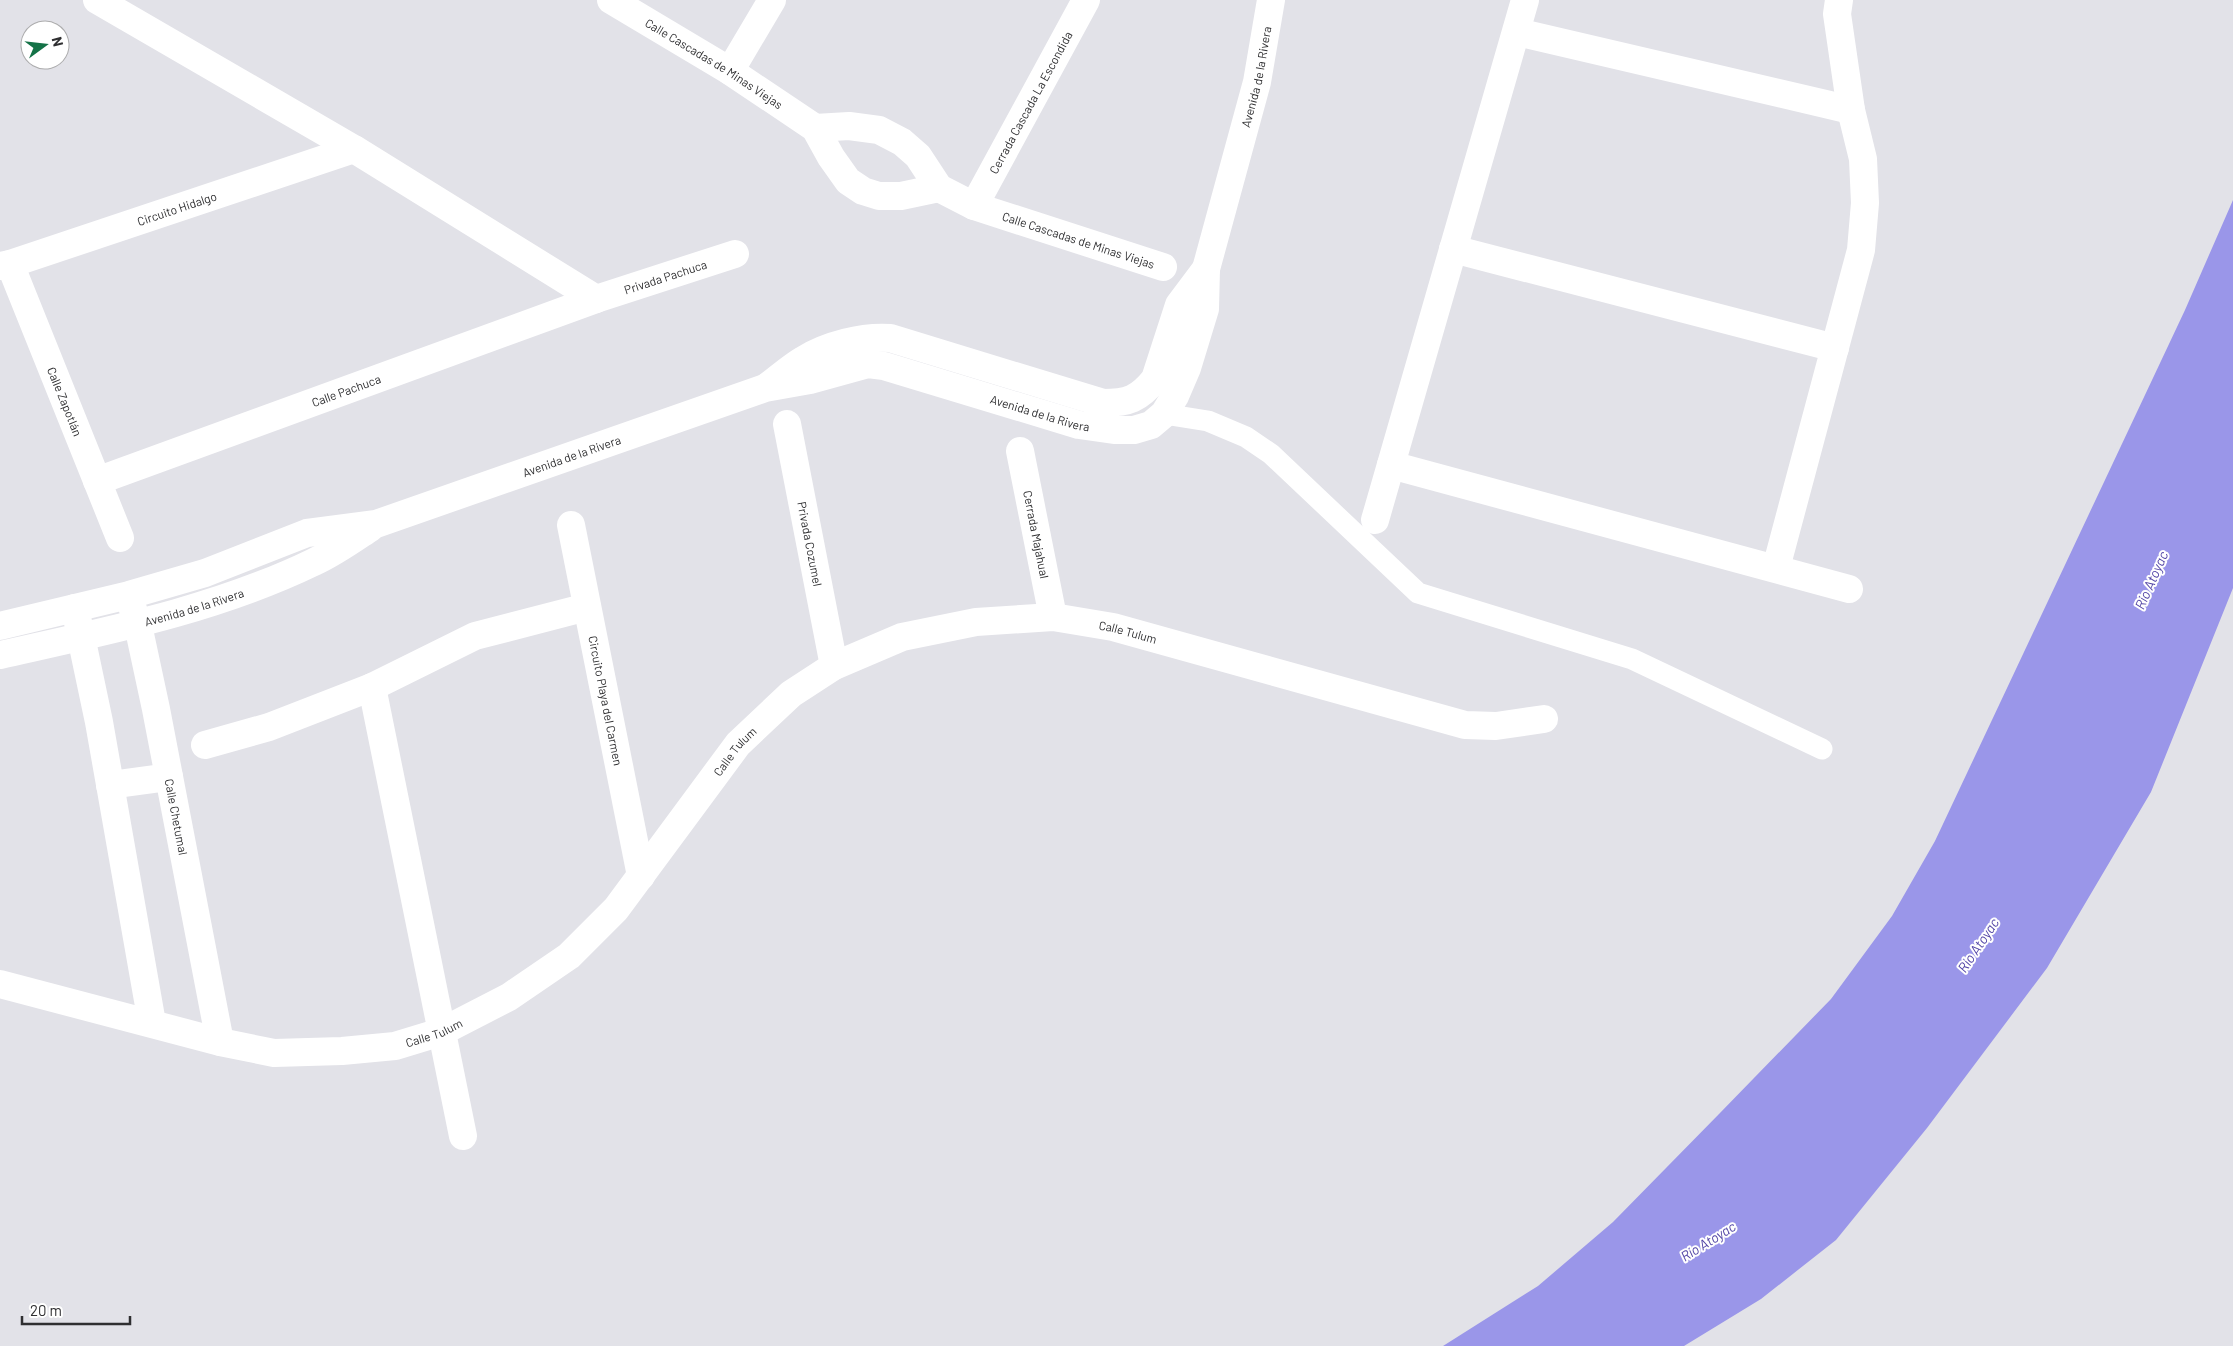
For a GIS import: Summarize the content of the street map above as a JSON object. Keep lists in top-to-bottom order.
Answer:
{
  "streets": {
    "street": [
      "Calle Cascadas de Minas Viejas",
      "Avenida de la Rivera",
      "Cerrada Cascada La Escondida",
      "Circuito Hidalgo",
      "Privada Pachuca",
      "Calle Pachuca",
      "Calle Zapotlán",
      "Cerrada Majahual",
      "Privada Cozumel",
      "Calle Tulum",
      "Circuito Playa del Carmen",
      "Calle Chetumal"
    ]
  },
  "crossings": [
    ["Calle Cascadas de Minas Viejas", "Cerrada Cascada La Escondida"],
    ["Avenida de la Rivera", "Calle Chetumal"],
    ["Circuito Hidalgo", "Calle Zapotlán"],
    ["Privada Pachuca", "Calle Pachuca"],
    ["Calle Pachuca", "Calle Zapotlán"],
    ["Cerrada Majahual", "Calle Tulum"],
    ["Privada Cozumel", "Calle Tulum"],
    ["Calle Tulum", "Circuito Playa del Carmen"],
    ["Calle Tulum", "Calle Chetumal"]
  ],
  "water": ["Río Atoyac"],
  "scale_bar": "20 m",
  "north": "right"
}
